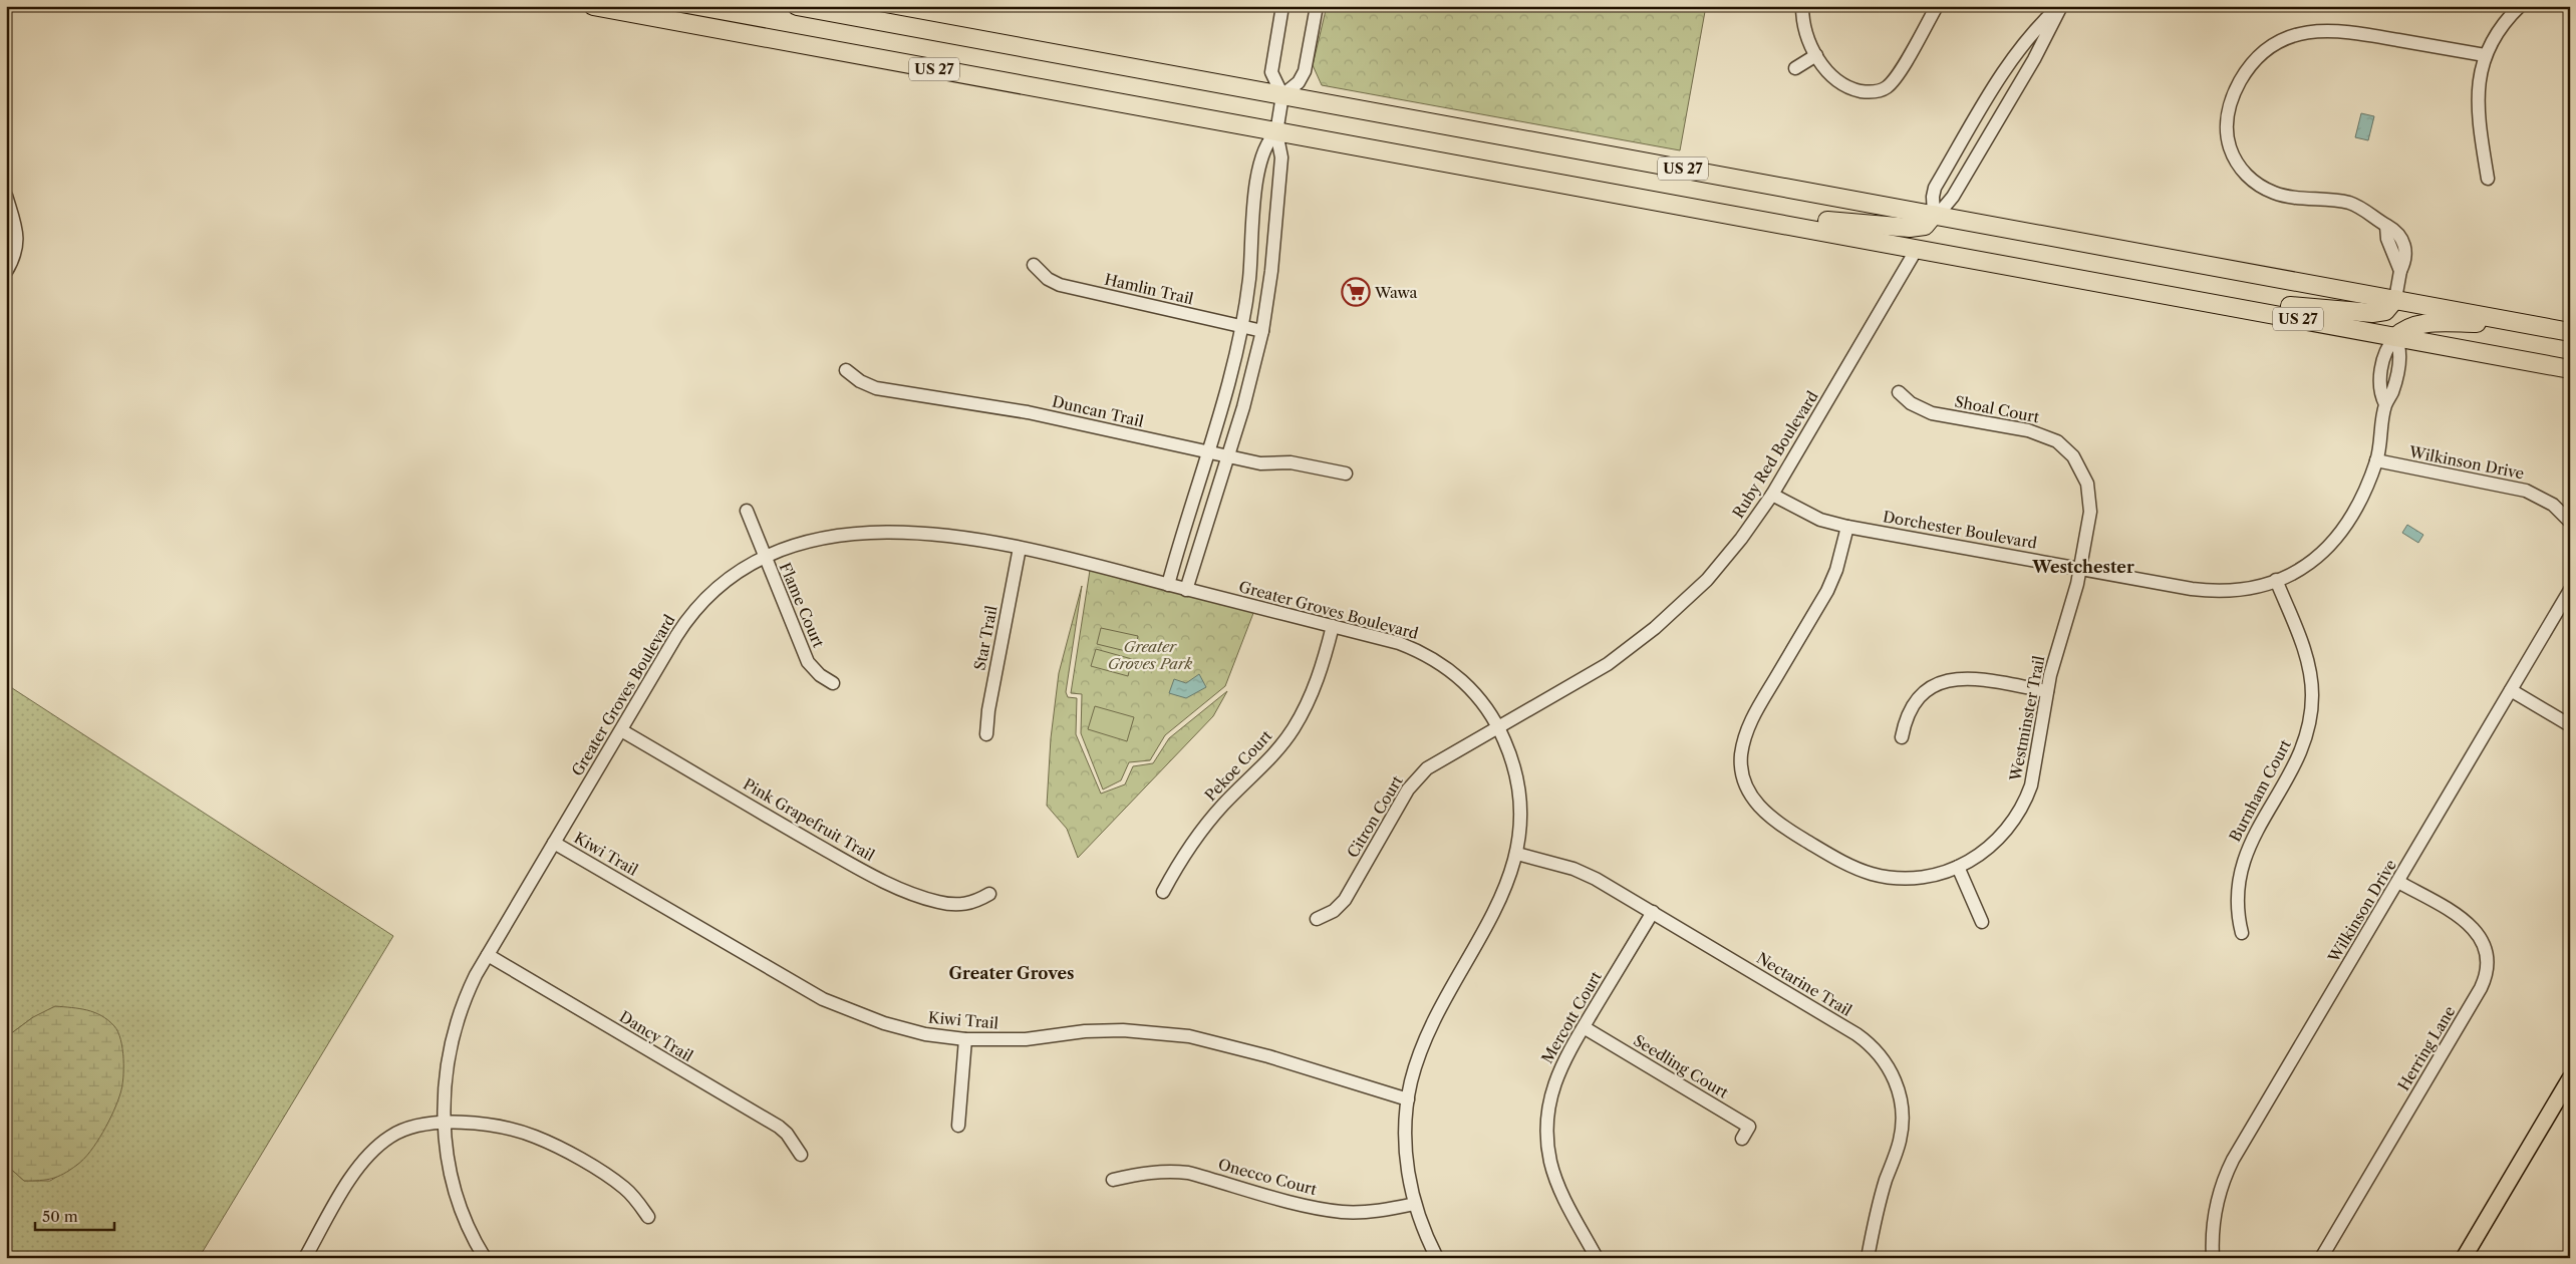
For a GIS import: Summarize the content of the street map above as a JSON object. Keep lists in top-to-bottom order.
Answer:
{
  "streets": {
    "highway": ["US 27"],
    "street": [
      "Hamlin Trail",
      "Shoal Court",
      "Duncan Trail",
      "Ruby Red Boulevard",
      "Wilkinson Drive",
      "Dorchester Boulevard",
      "Flame Court",
      "Greater Groves Boulevard",
      "Star Trail",
      "Westminster Trail",
      "Pekoe Court",
      "Burnham Court",
      "Citron Court",
      "Pink Grapefruit Trail",
      "Kiwi Trail",
      "Nectarine Trail",
      "Mercott Court",
      "Dancy Trail",
      "Herring Lane",
      "Seedling Court",
      "Onecco Court"
    ]
  },
  "crossings": [
    ["US 27", "Ruby Red Boulevard"],
    ["US 27", "Dorchester Boulevard"],
    ["Shoal Court", "Westminster Trail"],
    ["Ruby Red Boulevard", "Dorchester Boulevard"],
    ["Ruby Red Boulevard", "Greater Groves Boulevard"],
    ["Ruby Red Boulevard", "Citron Court"],
    ["Wilkinson Drive", "Dorchester Boulevard"],
    ["Wilkinson Drive", "Herring Lane"],
    ["Dorchester Boulevard", "Westminster Trail"],
    ["Dorchester Boulevard", "Burnham Court"],
    ["Flame Court", "Greater Groves Boulevard"],
    ["Greater Groves Boulevard", "Star Trail"],
    ["Greater Groves Boulevard", "Pekoe Court"],
    ["Greater Groves Boulevard", "Citron Court"],
    ["Greater Groves Boulevard", "Pink Grapefruit Trail"],
    ["Greater Groves Boulevard", "Kiwi Trail"],
    ["Greater Groves Boulevard", "Nectarine Trail"],
    ["Greater Groves Boulevard", "Dancy Trail"],
    ["Greater Groves Boulevard", "Onecco Court"],
    ["Nectarine Trail", "Mercott Court"],
    ["Mercott Court", "Seedling Court"]
  ],
  "districts": ["Westchester", "Greater Groves"],
  "parks": ["Greater Groves Park"],
  "places": {
    "supermarket": ["Wawa"]
  },
  "scale_bar": "50 m"
}
